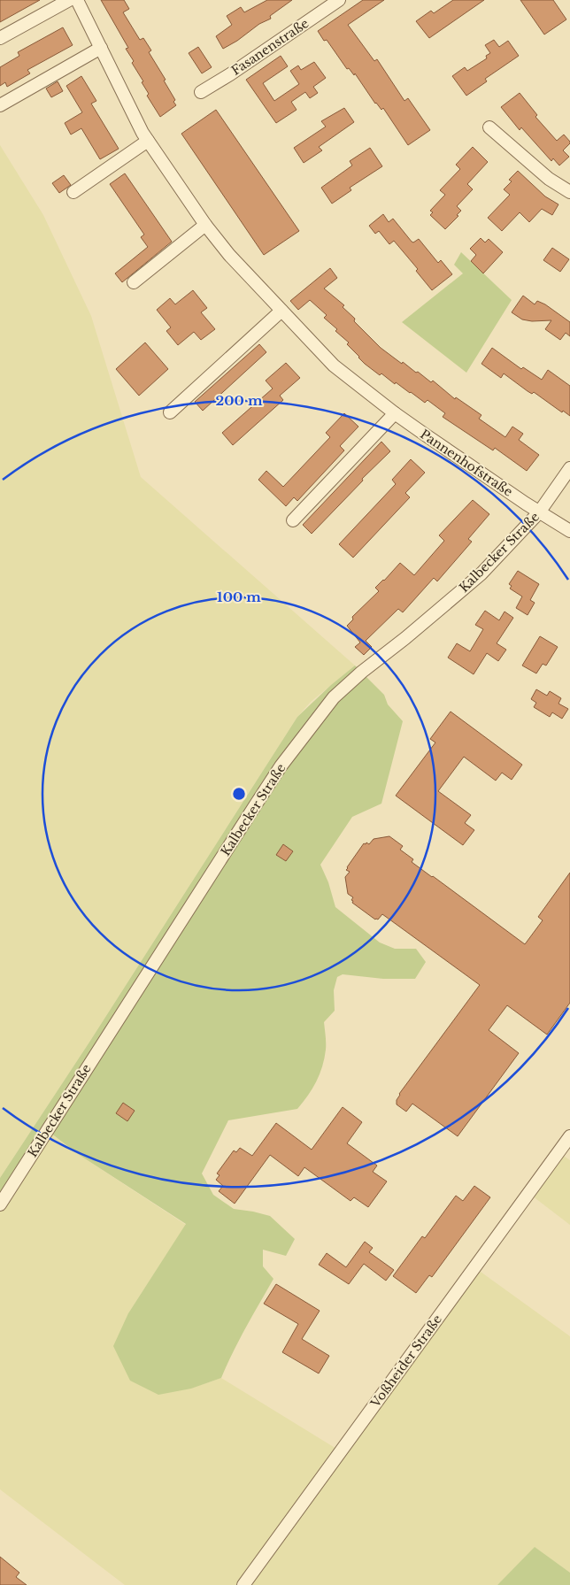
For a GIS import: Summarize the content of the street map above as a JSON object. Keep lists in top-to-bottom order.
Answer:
{
  "streets": {
    "street": [
      "Fasanenstraße",
      "Pannenhofstraße",
      "Kalbecker Straße",
      "Voßheider Straße"
    ]
  },
  "crossings": [
    ["Pannenhofstraße", "Kalbecker Straße"]
  ],
  "rings": ["200 m", "100 m"]
}
